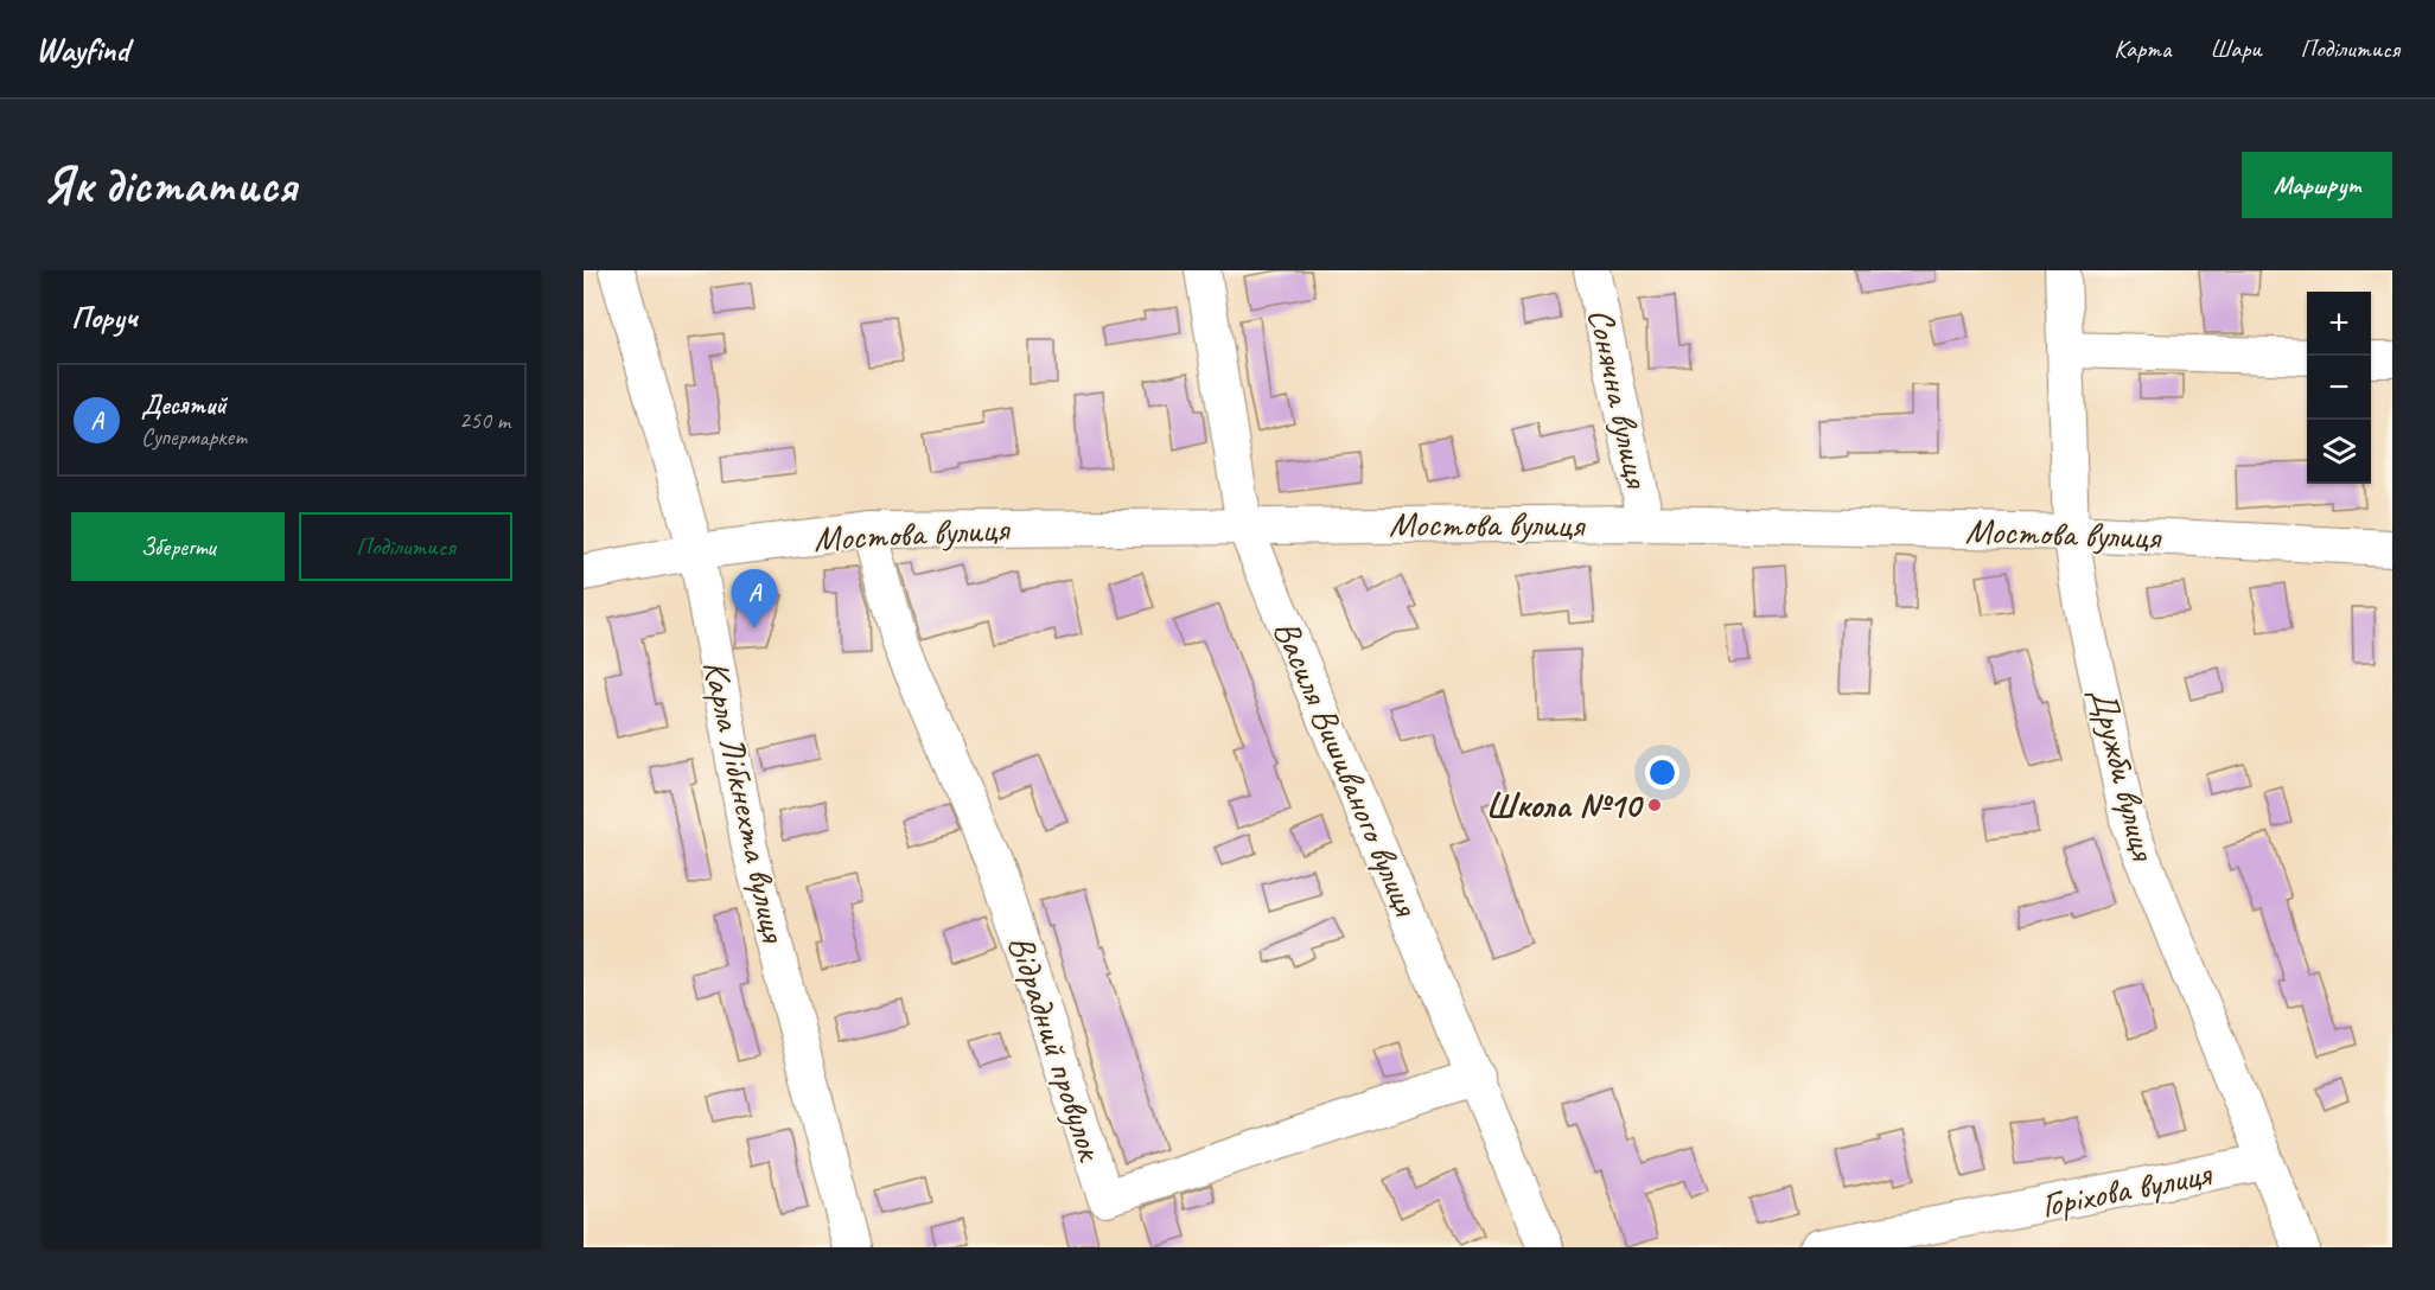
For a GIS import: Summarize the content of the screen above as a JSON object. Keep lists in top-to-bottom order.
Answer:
{
  "streets": {
    "street": [
      "Сонячна вулиця",
      "Мостова вулиця",
      "Василя Вишиваного вулиця",
      "Дружби вулиця",
      "Карла Лібкнехта вулиця",
      "Відрадний провулок",
      "Горіхова вулиця"
    ]
  },
  "crossings": [
    ["Сонячна вулиця", "Мостова вулиця"],
    ["Мостова вулиця", "Василя Вишиваного вулиця"],
    ["Мостова вулиця", "Дружби вулиця"],
    ["Мостова вулиця", "Карла Лібкнехта вулиця"],
    ["Мостова вулиця", "Відрадний провулок"],
    ["Василя Вишиваного вулиця", "Відрадний провулок"],
    ["Дружби вулиця", "Горіхова вулиця"]
  ],
  "places": ["Школа №10"],
  "page": {
    "header": "Wayfind",
    "nav": ["Карта", "Шари", "Поділитися"],
    "buttons": [
      "Маршрут",
      ["Зберегти", "Поділитися"]
    ],
    "title": "Як дістатися",
    "heading": "Поруч",
    "map_buttons": ["+", "−"],
    "list": [
      {
        "mark": "A",
        "name": "Десятий",
        "note": "Супермаркет",
        "value": "250 m"
      }
    ],
    "pins": "A"
  }
}
